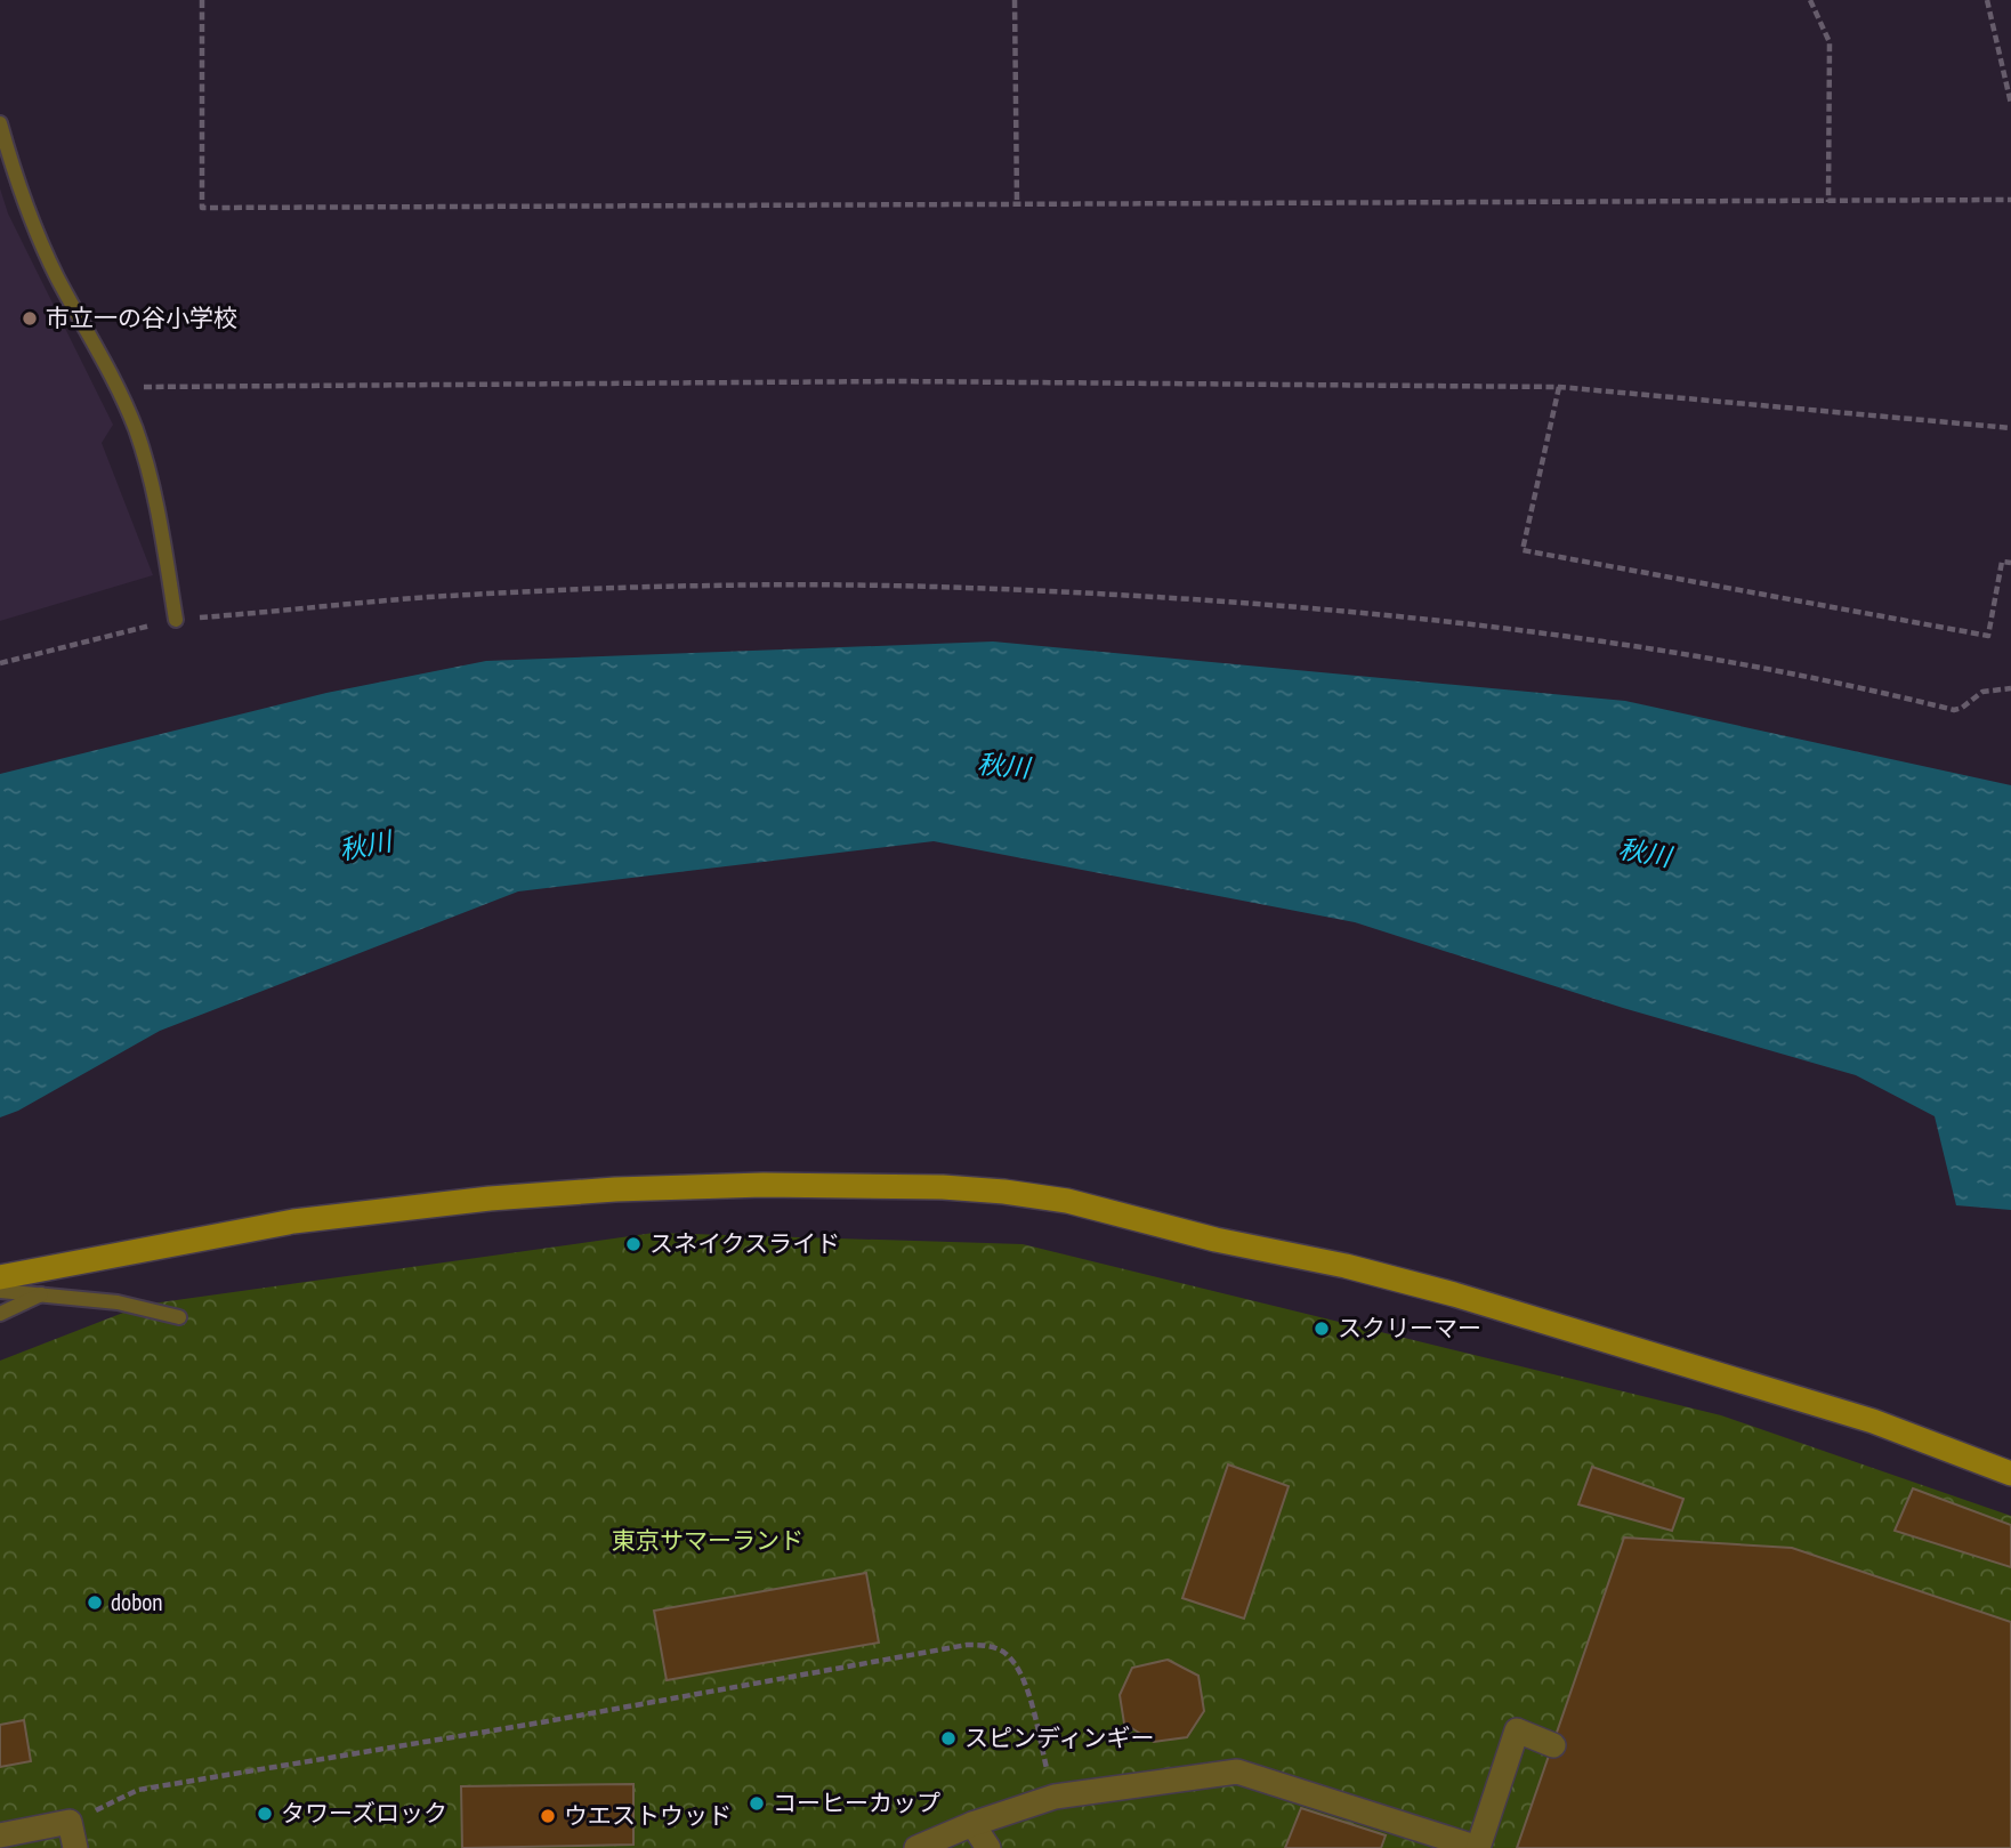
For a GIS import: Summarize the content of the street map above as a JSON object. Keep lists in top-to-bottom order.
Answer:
{
  "water": ["秋川"],
  "parks": ["東京サマーランド"],
  "places": [
    "市立一の谷小学校",
    "スネイクスライド",
    "スクリーマー",
    "dobon",
    "スピンディンギー",
    "コーヒーカップ",
    "タワーズロック",
    "ウエストウッド"
  ]
}
